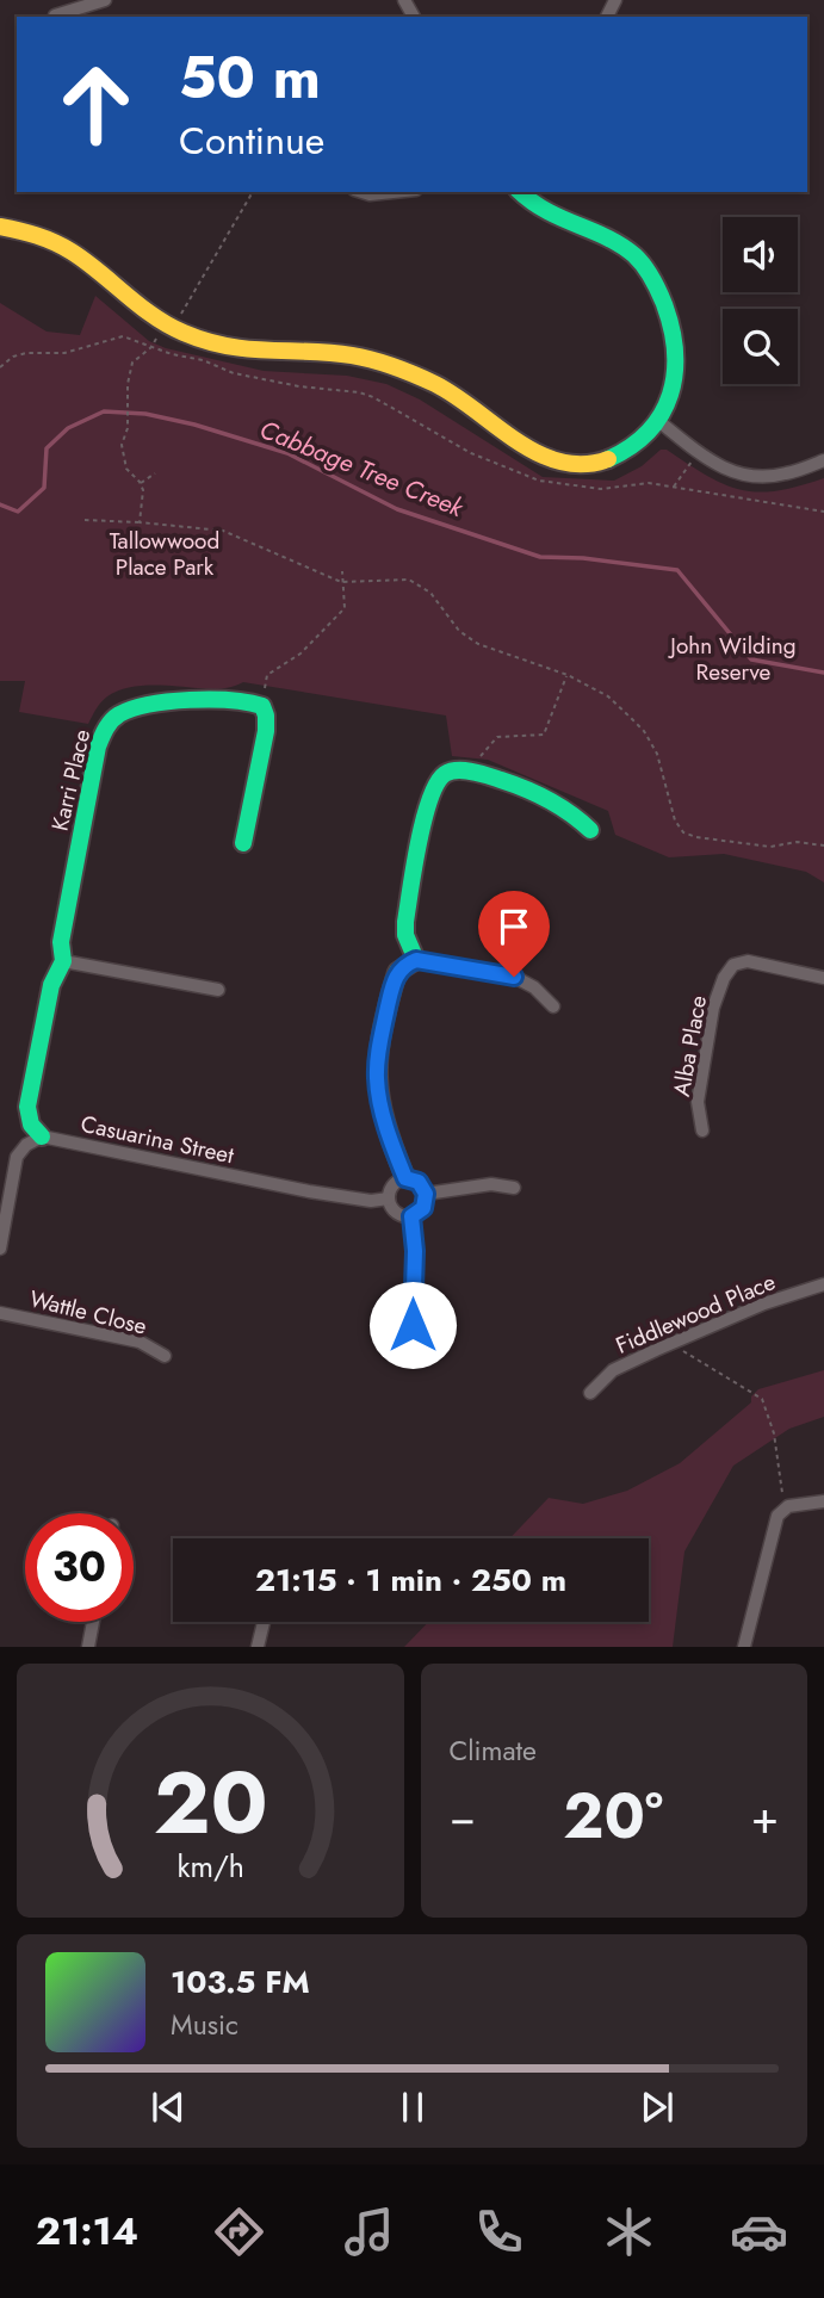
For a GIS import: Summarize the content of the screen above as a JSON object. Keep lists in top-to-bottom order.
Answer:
{
  "streets": {
    "street": [
      "Karri Place",
      "Alba Place",
      "Casuarina Street",
      "Wattle Close",
      "Fiddlewood Place"
    ]
  },
  "crossings": [
    ["Karri Place", "Casuarina Street"]
  ],
  "water": ["Cabbage Tree Creek"],
  "parks": ["Tallowwood Place Park", "John Wilding Reserve"],
  "page": {
    "turn": ["50 m", "Continue"],
    "limit": "30",
    "trip": "21:15 · 1 min · 250 m",
    "tile": "Climate",
    "heat": ["−", "20°", "+"],
    "song": ["103.5 FM", "Music"],
    "tabs": "21:14",
    "gauge": ["20", "km/h"]
  }
}
